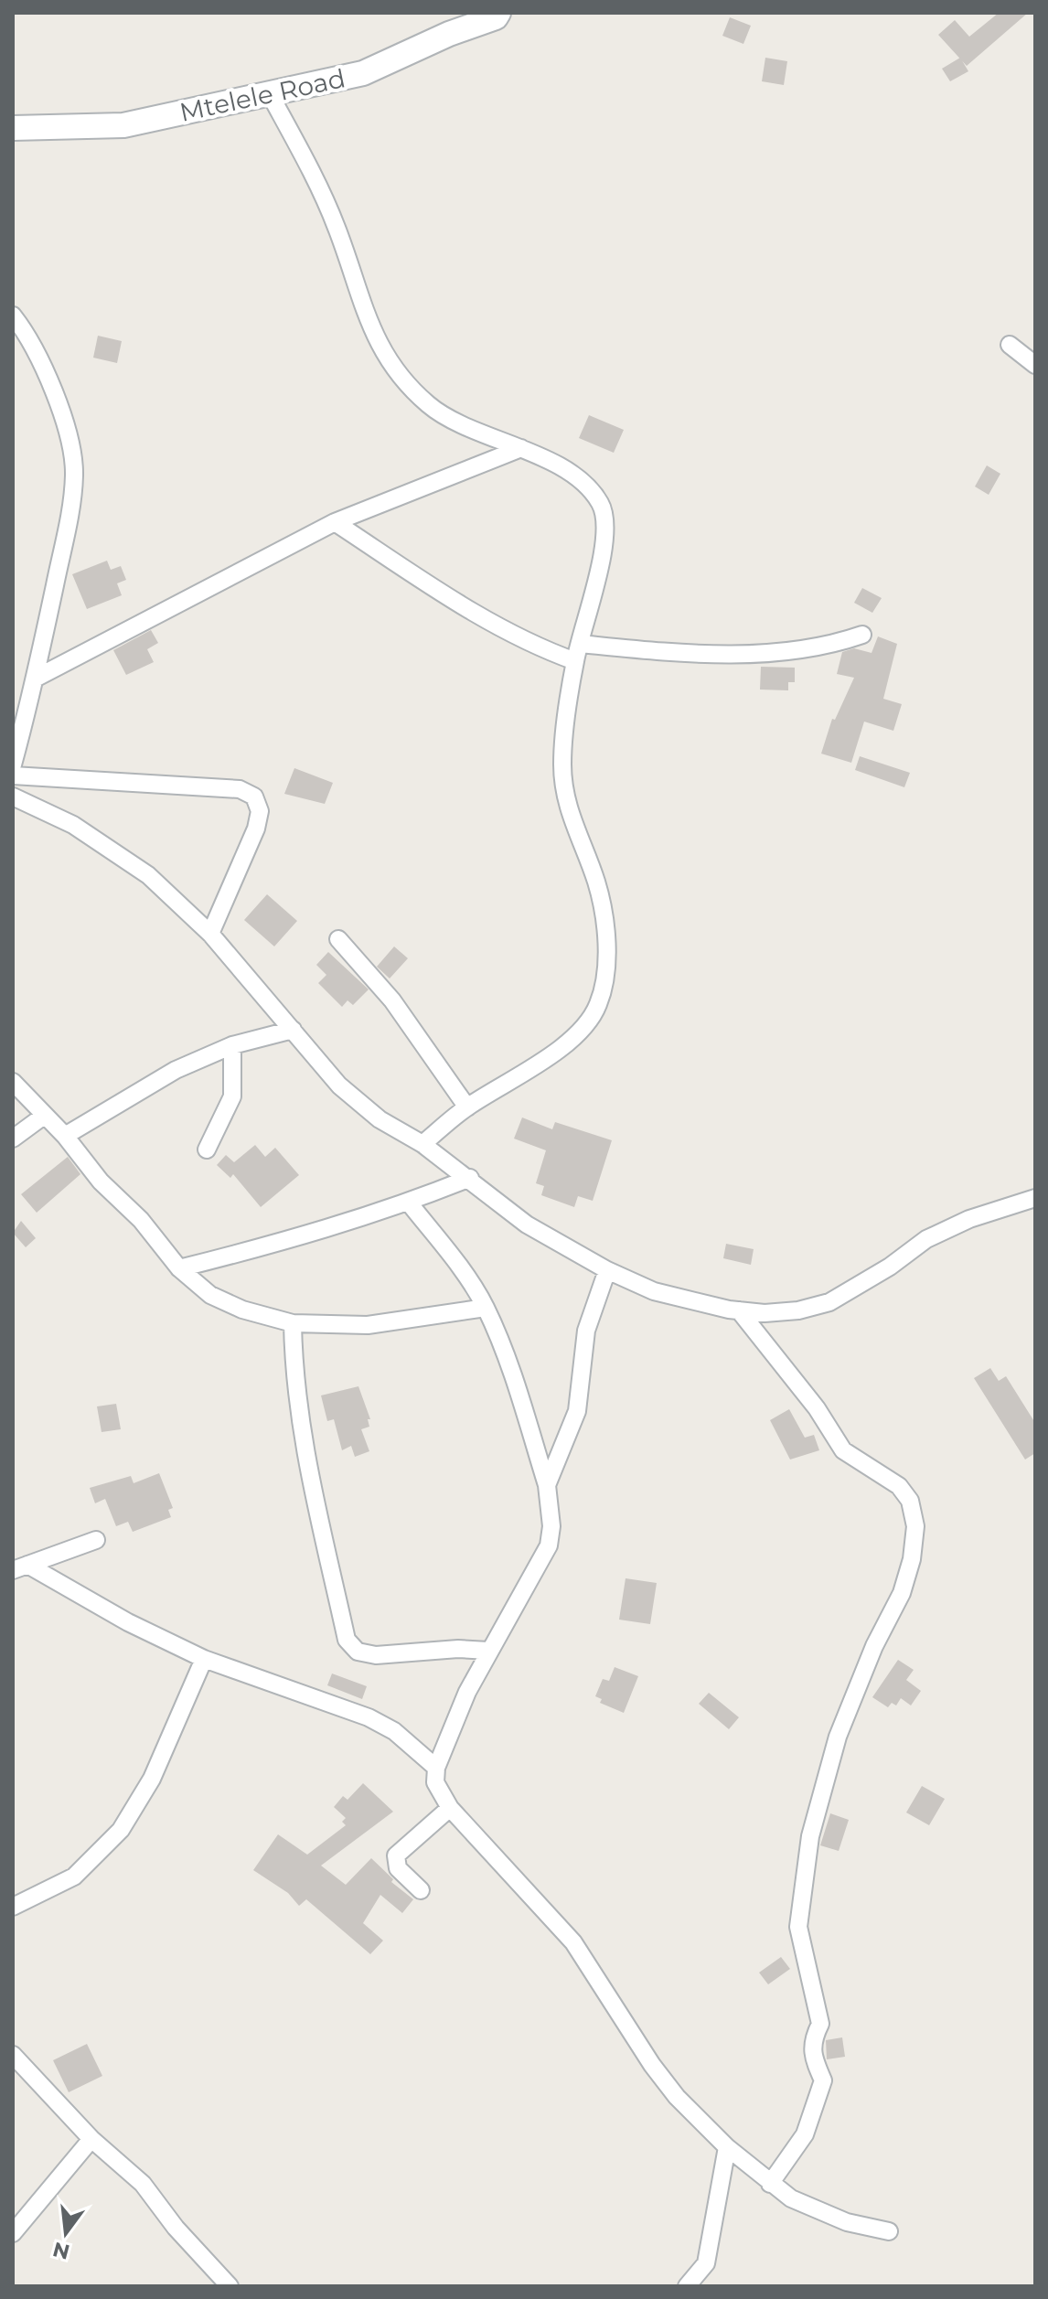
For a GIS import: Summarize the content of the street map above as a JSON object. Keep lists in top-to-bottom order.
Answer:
{
  "streets": {
    "street": ["Mtelele Road"]
  },
  "north": "bottom"
}
